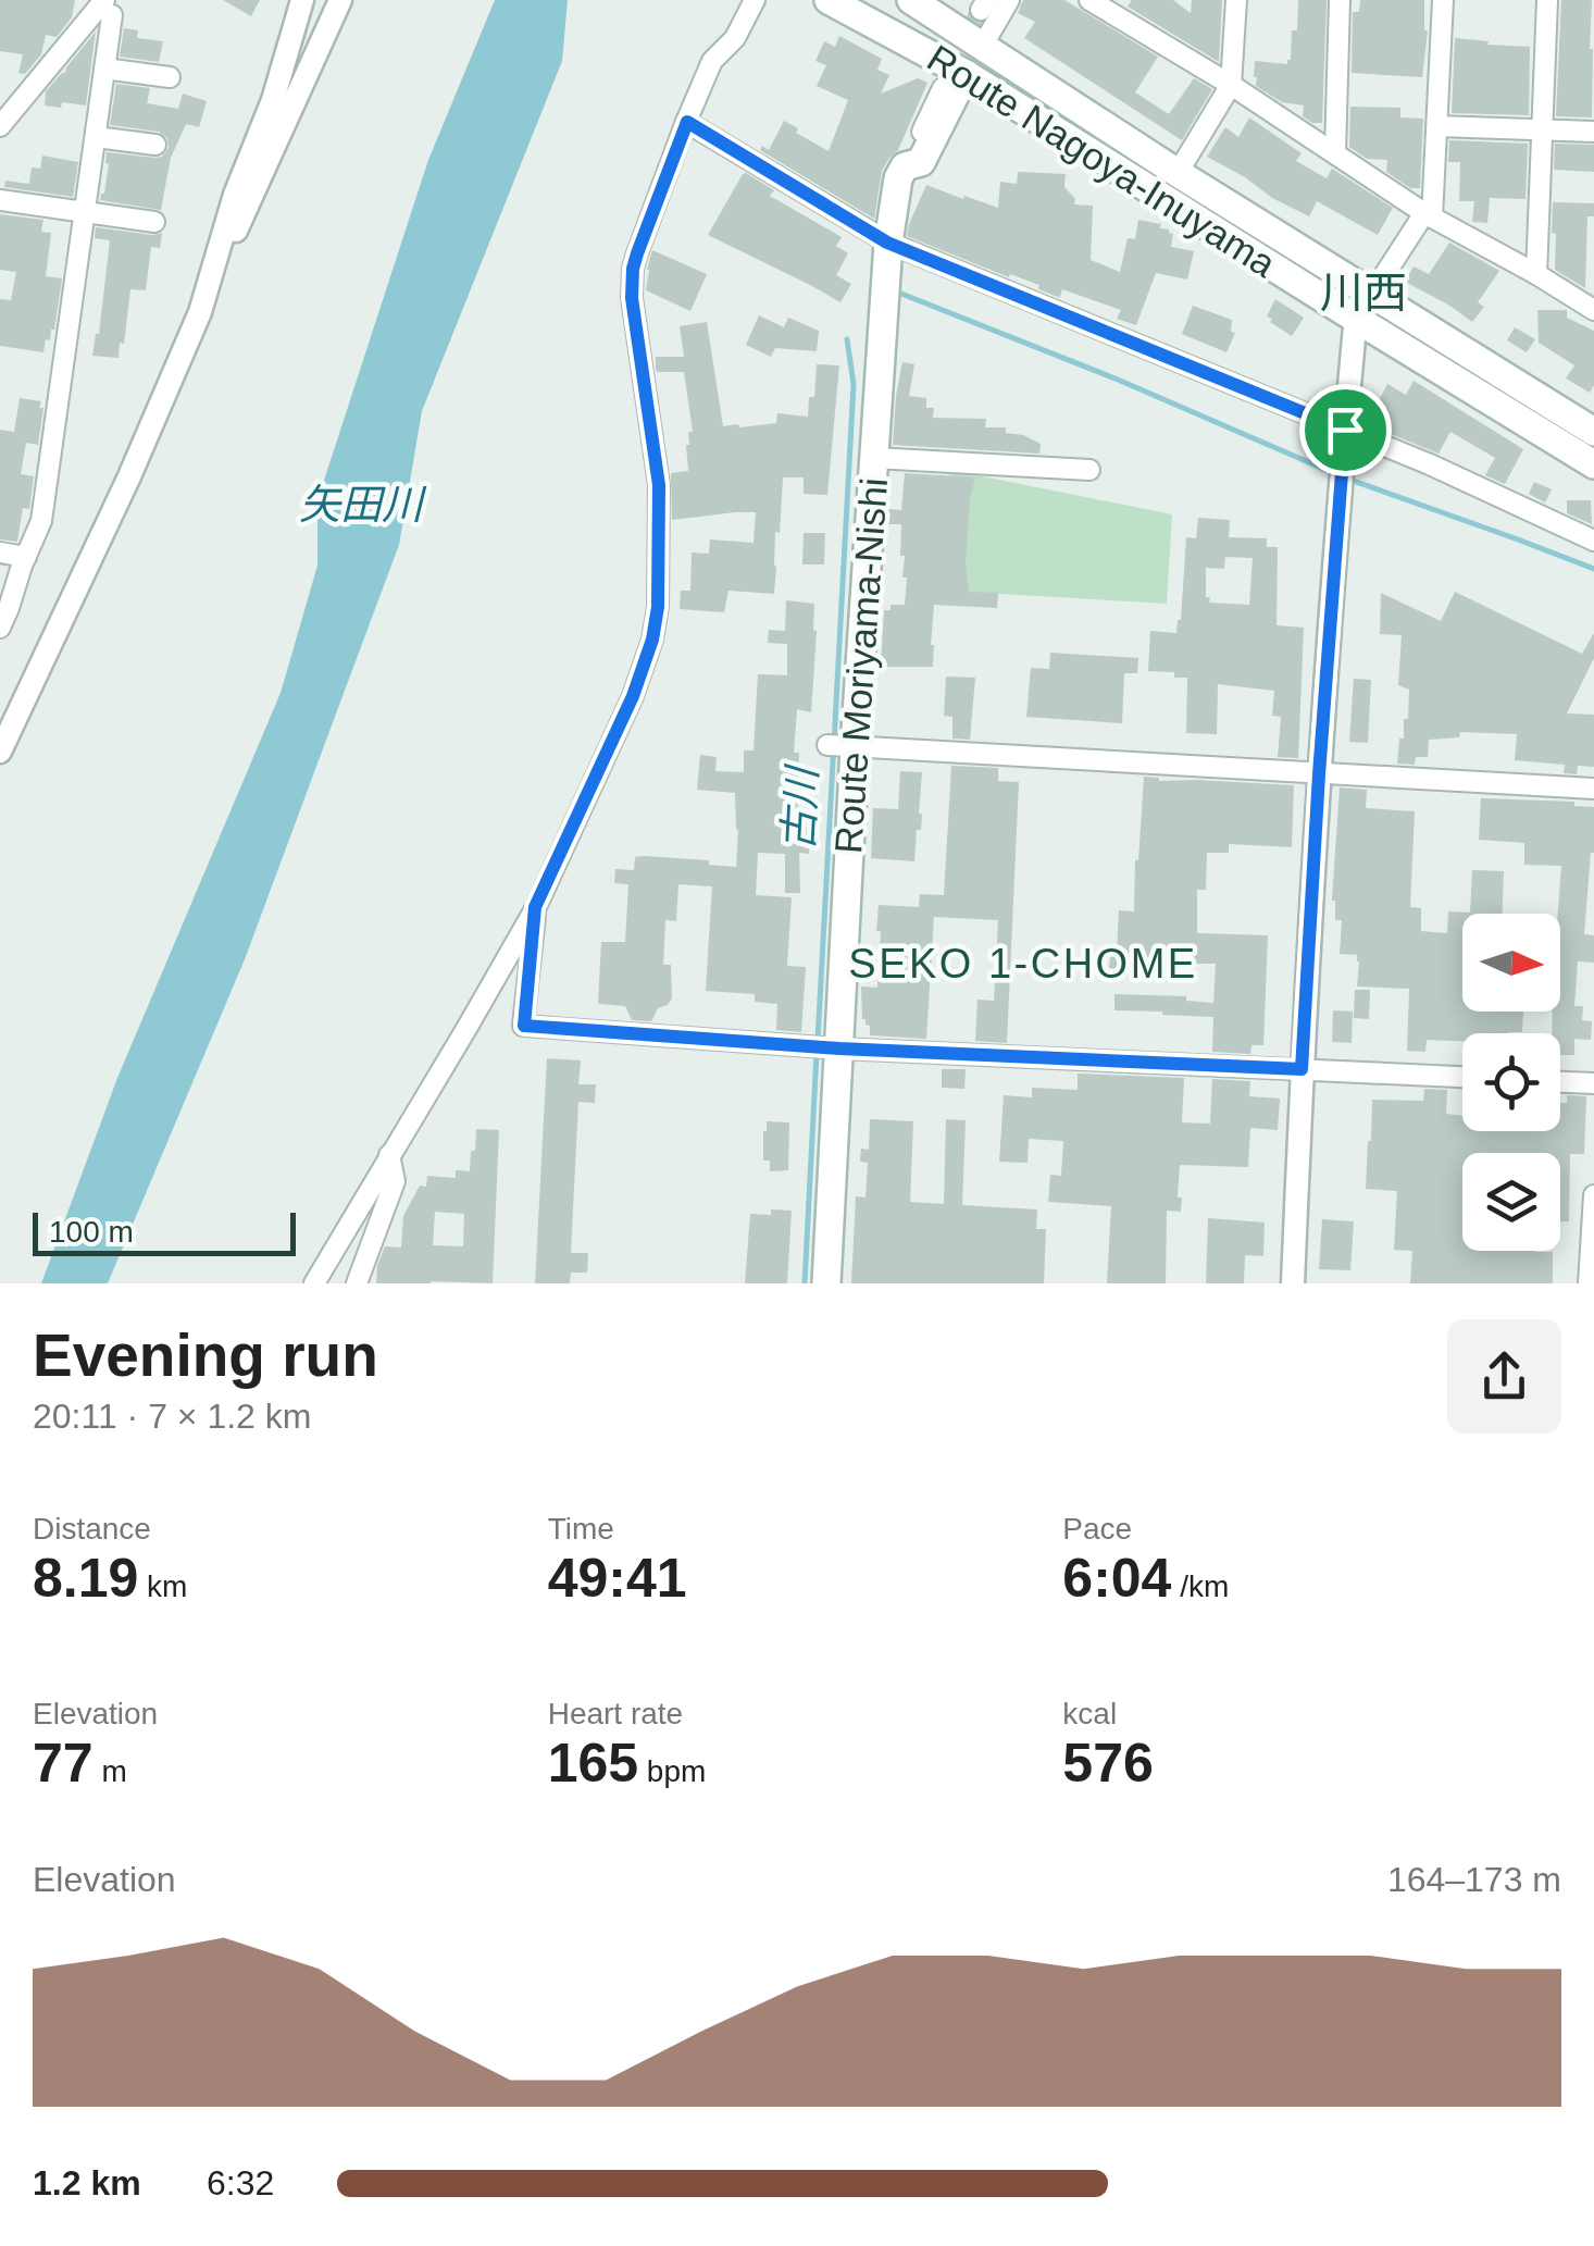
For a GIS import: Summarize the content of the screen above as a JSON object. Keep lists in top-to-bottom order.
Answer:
{
  "streets": {
    "main road": ["Route Nagoya-Inuyama", "Route Moriyama-Nishi"]
  },
  "crossings": [
    ["Route Nagoya-Inuyama", "Route Moriyama-Nishi"]
  ],
  "districts": ["川西", "SEKO 1-CHOME"],
  "water": ["矢田川", "古川"],
  "scale_bar": "100 m",
  "north": "right",
  "page": {
    "scale": "100 m",
    "heading": ["Evening run", "20:11 · 7 × 1.2 km"],
    "stats": [
      ["Distance", "8.19 km"],
      ["Time", "49:41"],
      ["Pace", "6:04 /km"],
      ["Elevation", "77 m"],
      ["Heart rate", "165 bpm"],
      ["kcal", "576"]
    ],
    "chart": ["Elevation", "164–173 m"],
    "list": [
      {
        "name": "1.2 km",
        "note": "6:32"
      }
    ]
  }
}
